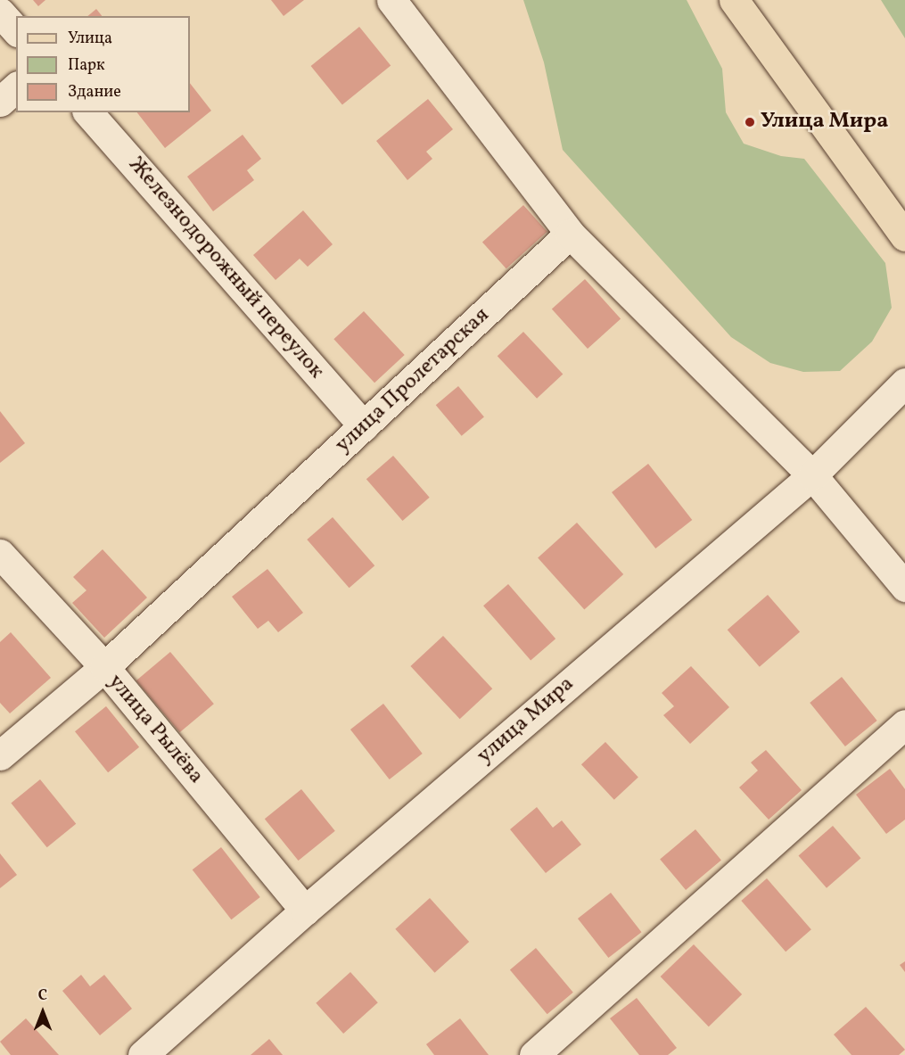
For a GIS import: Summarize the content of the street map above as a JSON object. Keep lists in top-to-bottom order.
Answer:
{
  "streets": {
    "street": [
      "Железнодорожный переулок",
      "улица Пролетарская",
      "улица Мира",
      "улица Рылёва"
    ]
  },
  "crossings": [
    ["Железнодорожный переулок", "улица Пролетарская"],
    ["улица Пролетарская", "улица Рылёва"],
    ["улица Мира", "улица Рылёва"]
  ],
  "places": ["Улица Мира"],
  "legend": ["Улица", "Парк", "Здание"],
  "north": "top"
}
